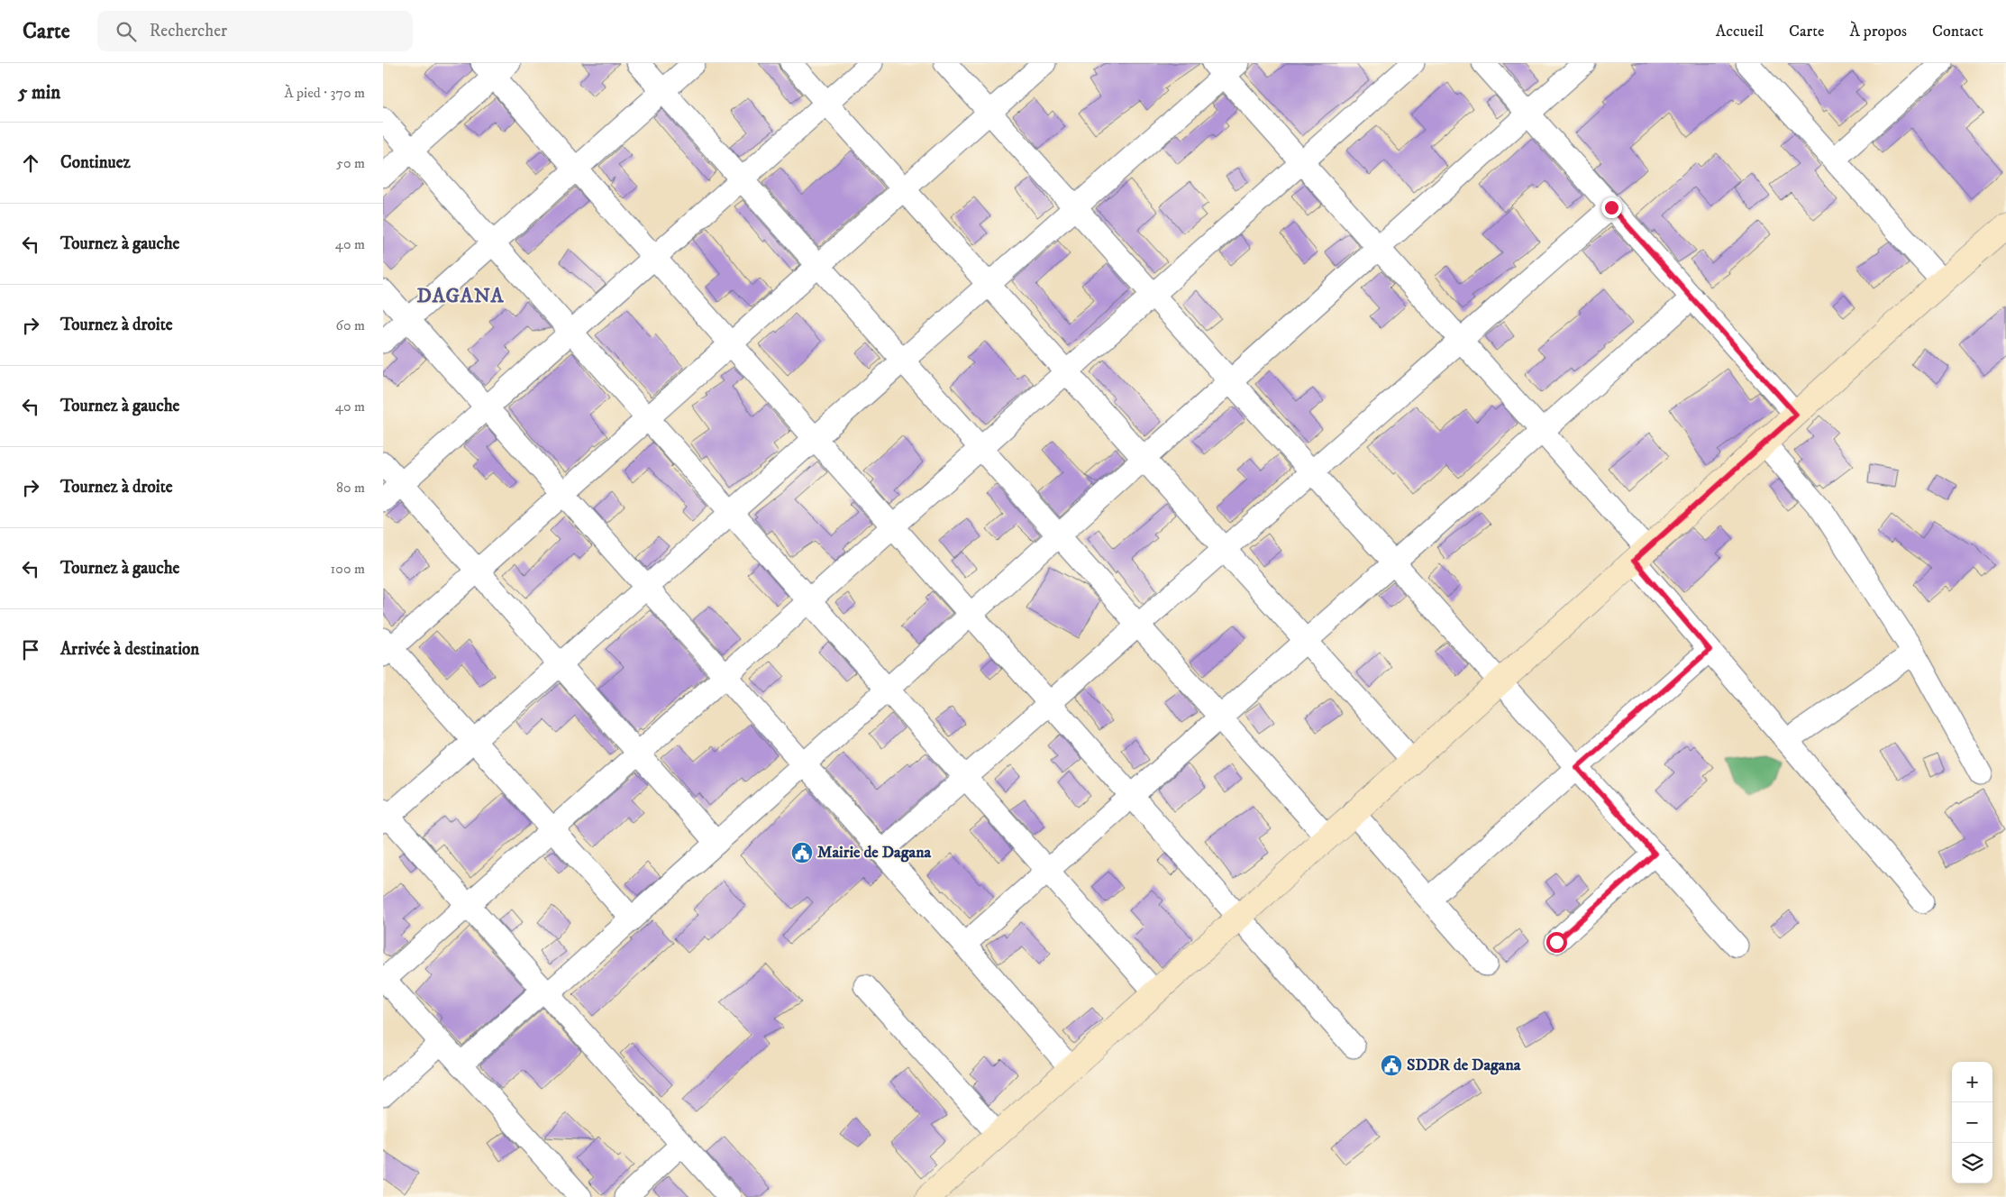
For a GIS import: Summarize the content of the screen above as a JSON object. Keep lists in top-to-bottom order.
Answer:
{
  "districts": ["DAGANA"],
  "places": {
    "public building": ["Mairie de Dagana", "SDDR de Dagana"]
  },
  "page": {
    "header": "Carte",
    "search": "Rechercher",
    "nav": [
      "Accueil",
      "Carte",
      "À propos",
      "Contact"
    ],
    "heading": ["5 min", "À pied · 370 m"],
    "list": [
      ["Continuez", "50 m"],
      ["Tournez à gauche", "40 m"],
      ["Tournez à droite", "60 m"],
      ["Tournez à gauche", "40 m"],
      ["Tournez à droite", "80 m"],
      ["Tournez à gauche", "100 m"],
      "Arrivée à destination"
    ],
    "map_buttons": ["+", "−"]
  }
}
